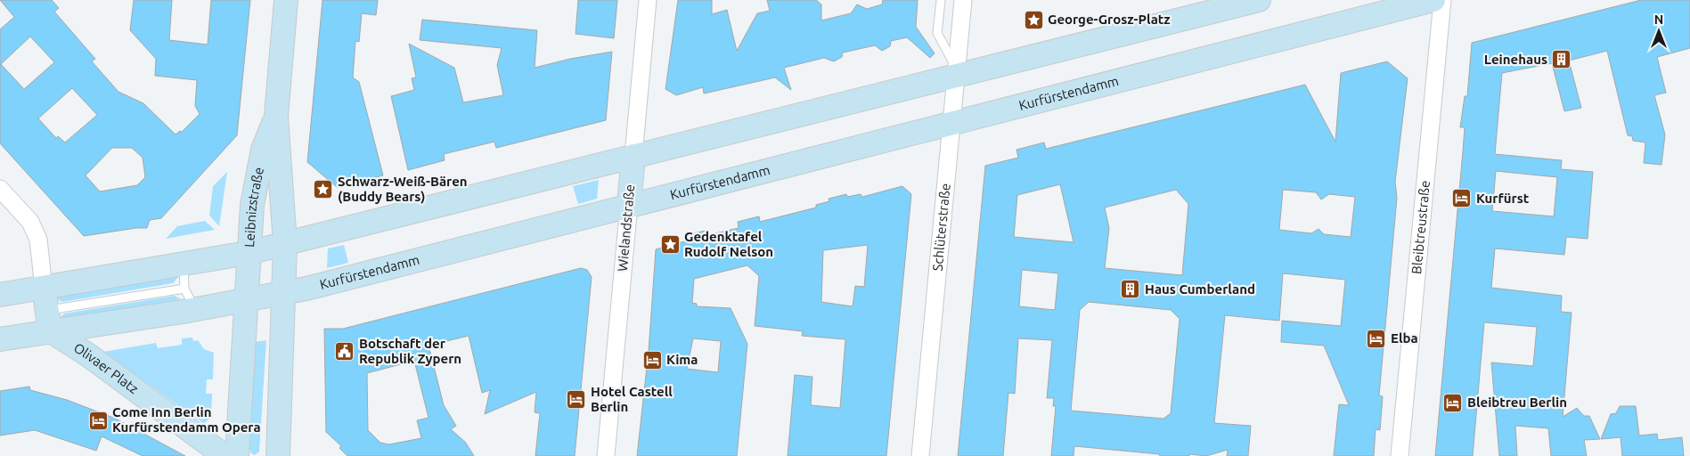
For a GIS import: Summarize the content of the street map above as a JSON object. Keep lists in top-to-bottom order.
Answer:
{
  "streets": {
    "main road": [
      "Kurfürstendamm",
      "Leibnizstraße",
      "Wielandstraße",
      "Olivaer Platz"
    ],
    "street": ["Schlüterstraße", "Bleibtreustraße"]
  },
  "crossings": [
    ["Kurfürstendamm", "Leibnizstraße"],
    ["Kurfürstendamm", "Wielandstraße"],
    ["Kurfürstendamm", "Schlüterstraße"],
    ["Kurfürstendamm", "Olivaer Platz"]
  ],
  "places": {
    "place": ["George-Grosz-Platz", "Schwarz-Weiß-Bären (Buddy Bears)", "Gedenktafel Rudolf Nelson"],
    "building": ["Leinehaus", "Haus Cumberland"],
    "hotel": [
      "Kurfürst",
      "Elba",
      "Kima",
      "Hotel Castell Berlin",
      "Bleibtreu Berlin",
      "Come Inn Berlin Kurfürstendamm Opera"
    ],
    "public building": ["Botschaft der Republik Zypern"]
  },
  "north": "top"
}
